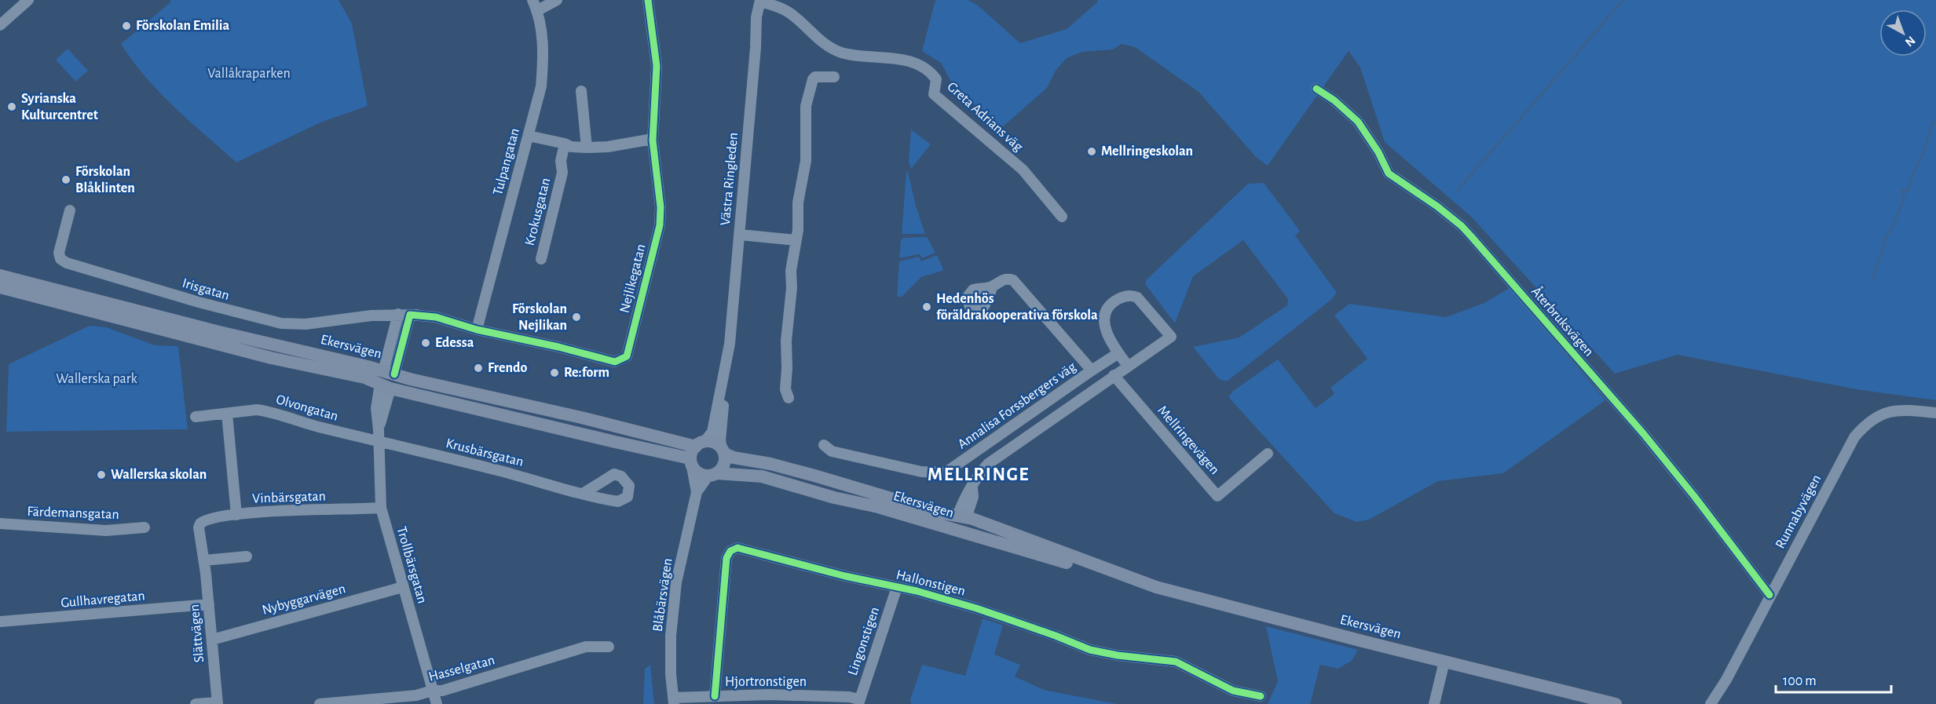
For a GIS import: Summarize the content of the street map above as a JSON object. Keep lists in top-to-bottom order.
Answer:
{
  "streets": {
    "main road": ["Ekersvägen"],
    "street": [
      "Greta Adrians väg",
      "Tulpangatan",
      "Västra Ringleden",
      "Krokusgatan",
      "Nejlikegatan",
      "Irisgatan",
      "Återbruksvägen",
      "Annalisa Forssbergers väg",
      "Olvongatan",
      "Mellringevägen",
      "Krusbärsgatan",
      "Vinbärsgatan",
      "Runnabyvägen",
      "Färdemansgatan",
      "Trollbärsgatan",
      "Hallonstigen",
      "Blåbärsvägen",
      "Gullhavregatan",
      "Nybyggarvägen",
      "Slättvägen",
      "Lingonstigen",
      "Hasselgatan",
      "Hjortronstigen"
    ]
  },
  "crossings": [
    ["Greta Adrians väg", "Västra Ringleden"],
    ["Tulpangatan", "Nejlikegatan"],
    ["Västra Ringleden", "Ekersvägen"],
    ["Västra Ringleden", "Blåbärsvägen"],
    ["Nejlikegatan", "Irisgatan"],
    ["Återbruksvägen", "Runnabyvägen"],
    ["Ekersvägen", "Trollbärsgatan"],
    ["Ekersvägen", "Blåbärsvägen"],
    ["Olvongatan", "Krusbärsgatan"],
    ["Olvongatan", "Trollbärsgatan"],
    ["Krusbärsgatan", "Trollbärsgatan"],
    ["Vinbärsgatan", "Trollbärsgatan"],
    ["Vinbärsgatan", "Slättvägen"],
    ["Trollbärsgatan", "Nybyggarvägen"],
    ["Trollbärsgatan", "Hasselgatan"],
    ["Hallonstigen", "Lingonstigen"],
    ["Hallonstigen", "Hjortronstigen"],
    ["Blåbärsvägen", "Hjortronstigen"],
    ["Gullhavregatan", "Slättvägen"],
    ["Nybyggarvägen", "Slättvägen"],
    ["Lingonstigen", "Hjortronstigen"]
  ],
  "districts": ["MELLRINGE"],
  "parks": ["Vallåkraparken", "Wallerska park"],
  "places": [
    "Förskolan Emilia",
    "Syrianska Kulturcentret",
    "Mellringeskolan",
    "Förskolan Blåklinten",
    "Hedenhös föräldrakooperativa förskola",
    "Förskolan Nejlikan",
    "Edessa",
    "Frendo",
    "Re:form",
    "Wallerska skolan"
  ],
  "scale_bar": "100 m",
  "north": "bottom right"
}
